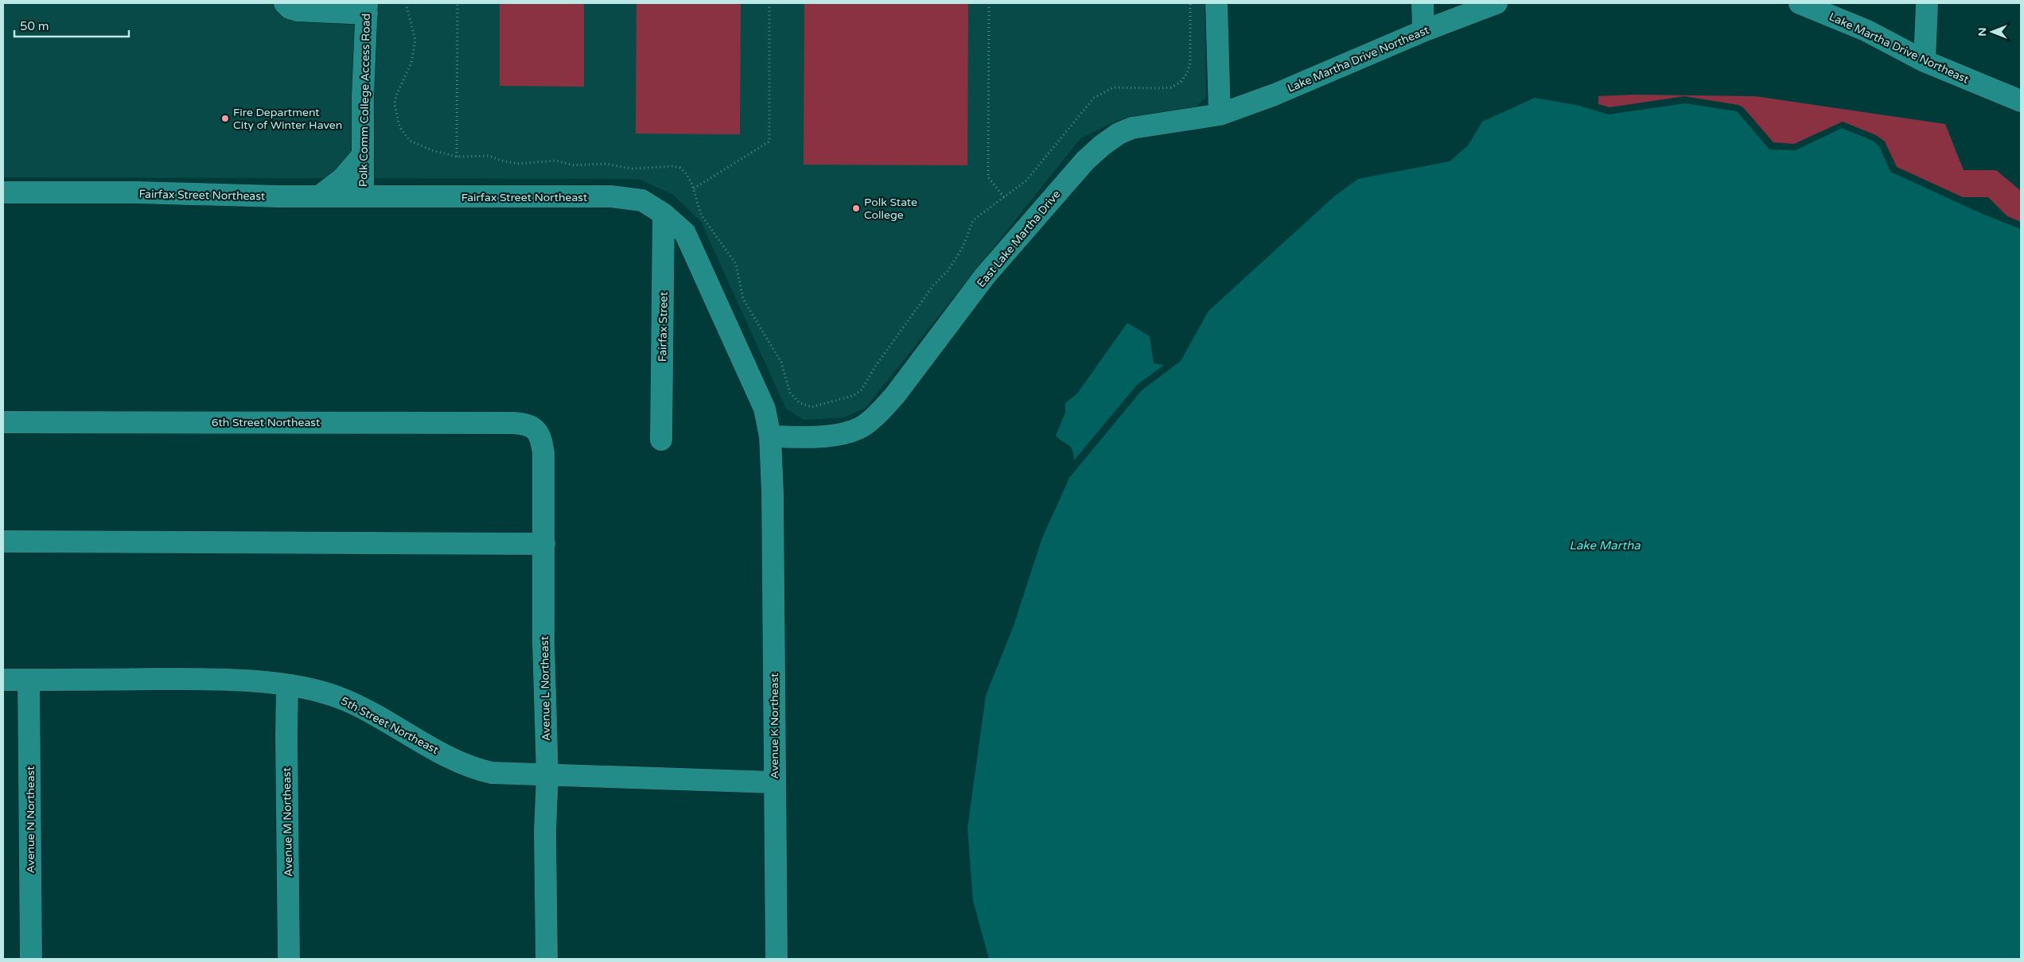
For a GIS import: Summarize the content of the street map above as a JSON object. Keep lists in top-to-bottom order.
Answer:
{
  "streets": {
    "street": [
      "Lake Martha Drive Northeast",
      "Polk Comm College Access Road",
      "Fairfax Street Northeast",
      "East Lake Martha Drive",
      "Fairfax Street",
      "6th Street Northeast",
      "Avenue L Northeast",
      "5th Street Northeast",
      "Avenue K Northeast",
      "Avenue N Northeast",
      "Avenue M Northeast"
    ]
  },
  "crossings": [
    ["Lake Martha Drive Northeast", "East Lake Martha Drive"],
    ["Polk Comm College Access Road", "Fairfax Street Northeast"],
    ["Fairfax Street Northeast", "East Lake Martha Drive"],
    ["Fairfax Street Northeast", "Fairfax Street"],
    ["Fairfax Street Northeast", "Avenue K Northeast"],
    ["6th Street Northeast", "Avenue L Northeast"],
    ["Avenue L Northeast", "5th Street Northeast"],
    ["5th Street Northeast", "Avenue K Northeast"],
    ["5th Street Northeast", "Avenue N Northeast"],
    ["5th Street Northeast", "Avenue M Northeast"]
  ],
  "water": ["Lake Martha"],
  "places": ["Fire Department City of Winter Haven", "Polk State College"],
  "scale_bar": "50 m",
  "north": "left"
}
